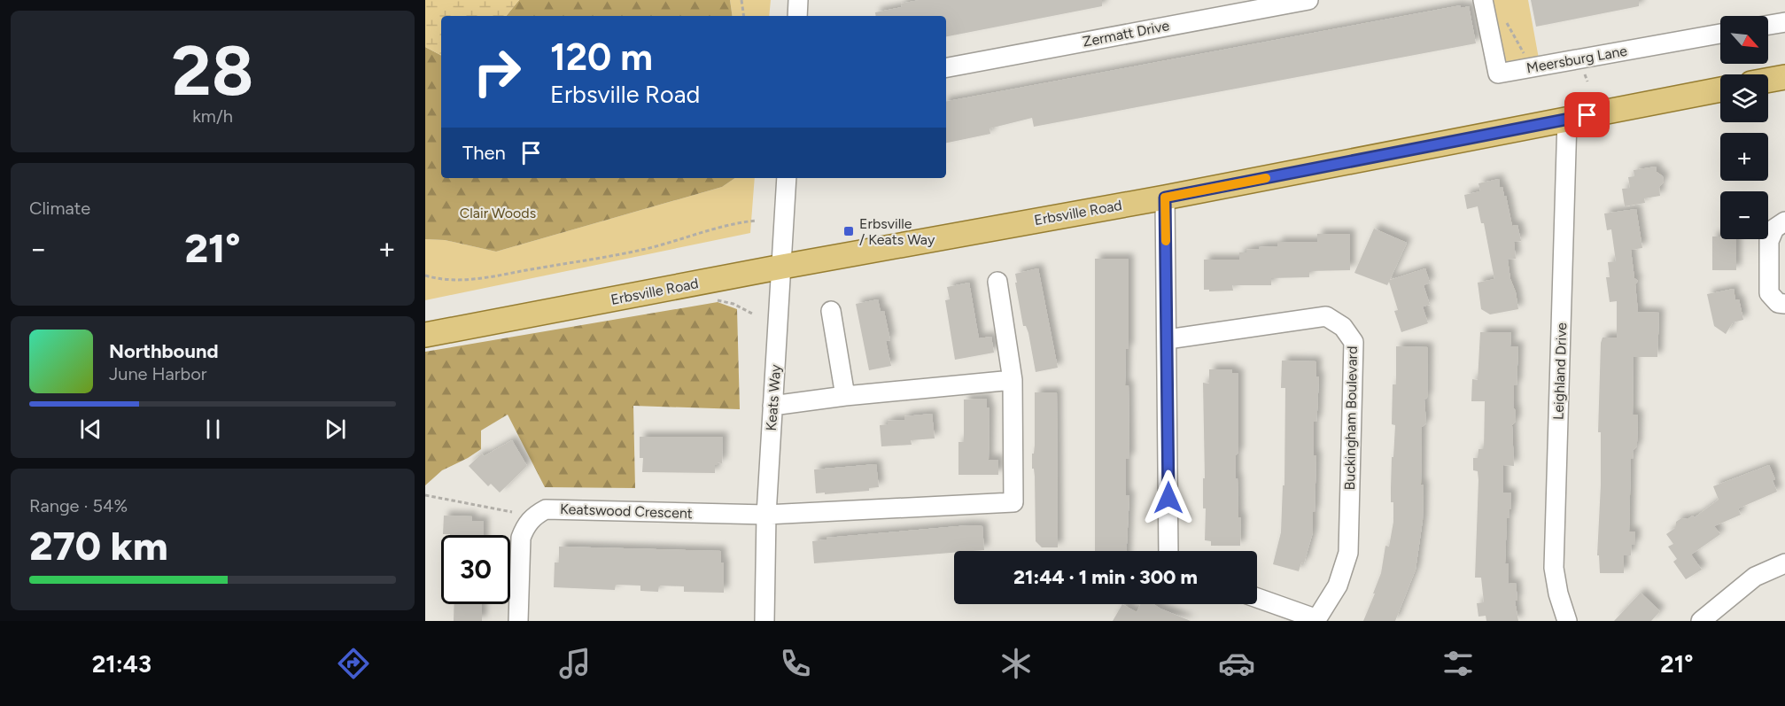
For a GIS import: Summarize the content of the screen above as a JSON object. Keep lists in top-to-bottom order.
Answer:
{
  "streets": {
    "main road": ["Erbsville Road"],
    "street": [
      "Zermatt Drive",
      "Meersburg Lane",
      "Leighland Drive",
      "Keats Way",
      "Buckingham Boulevard",
      "Keatswood Crescent"
    ]
  },
  "crossings": [
    ["Erbsville Road", "Leighland Drive"],
    ["Erbsville Road", "Keats Way"],
    ["Keats Way", "Keatswood Crescent"]
  ],
  "parks": ["Clair Woods"],
  "places": {
    "transit": ["Erbsville / Keats Way"]
  },
  "north": "bottom right",
  "page": {
    "tile": [
      ["28", "km/h"],
      "Climate",
      ["Range · 54%", "270 km"]
    ],
    "map_buttons": ["+", "−"],
    "turn": ["120 m", "Erbsville Road"],
    "then": "Then",
    "heat": ["−", "21°", "+"],
    "song": ["Northbound", "June Harbor"],
    "limit": "30",
    "trip": "21:44 · 1 min · 300 m",
    "tabs": ["21:43", "21°"]
  }
}
